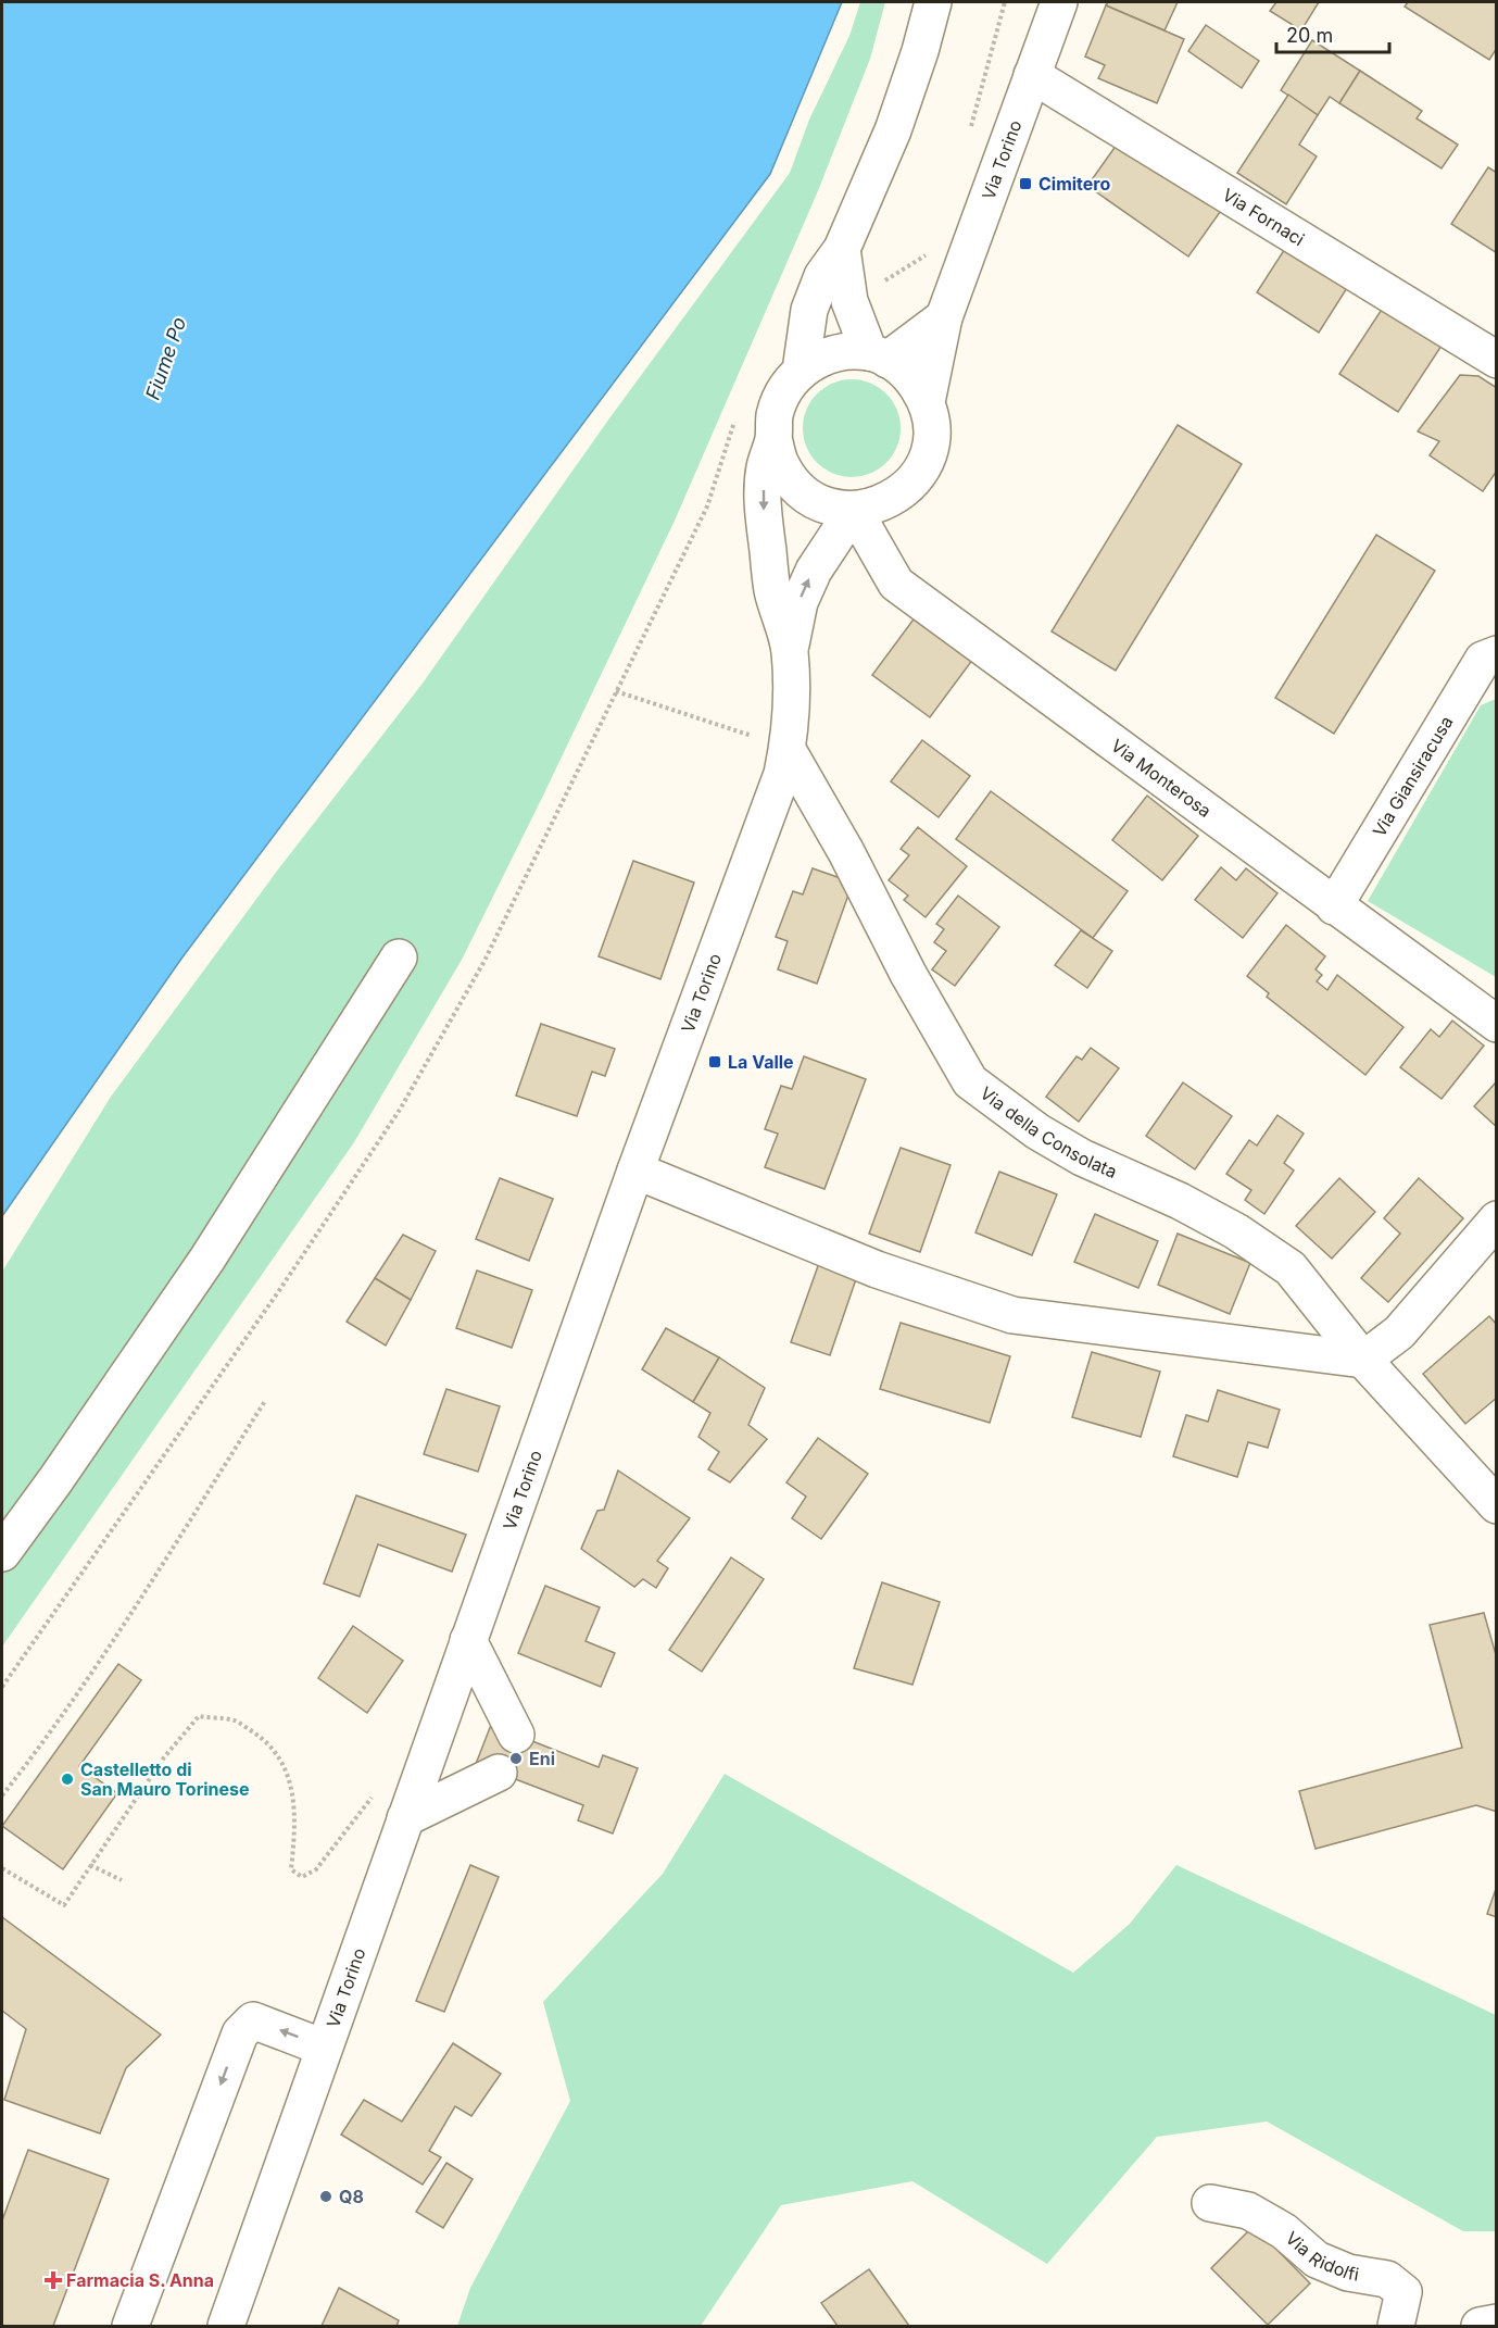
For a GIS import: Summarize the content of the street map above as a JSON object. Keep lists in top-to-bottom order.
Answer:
{
  "streets": {
    "street": [
      "Via Torino",
      "Via Fornaci",
      "Via Giansiracusa",
      "Via Monterosa",
      "Via della Consolata",
      "Via Ridolfi"
    ]
  },
  "crossings": [
    ["Via Torino", "Via Fornaci"],
    ["Via Torino", "Via Monterosa"],
    ["Via Torino", "Via della Consolata"],
    ["Via Giansiracusa", "Via Monterosa"]
  ],
  "water": ["Fiume Po"],
  "places": {
    "transit": ["Cimitero", "La Valle"],
    "other": ["Eni", "Castelletto di San Mauro Torinese", "Q8"],
    "health": ["Farmacia S. Anna"]
  },
  "scale_bar": "20 m"
}
